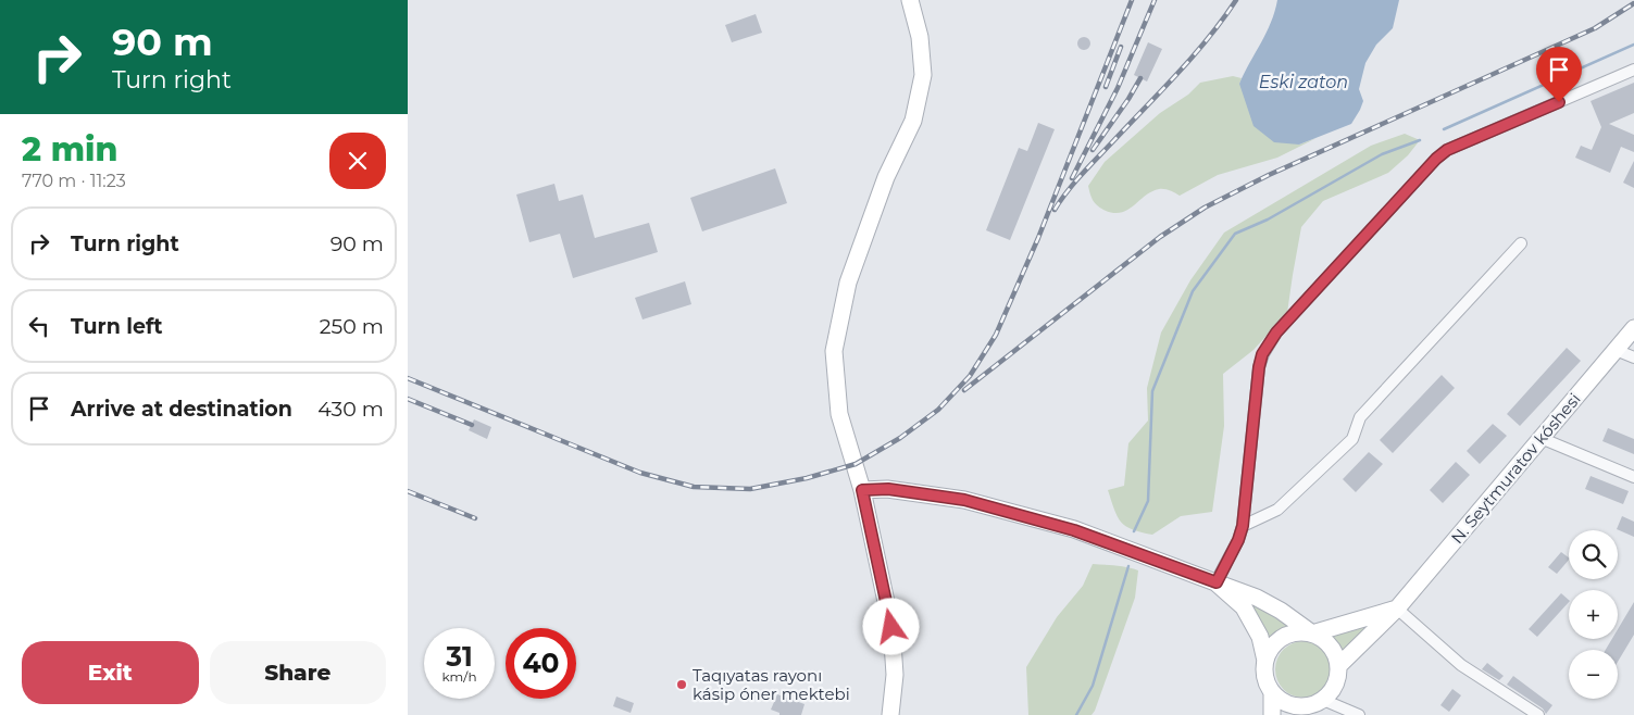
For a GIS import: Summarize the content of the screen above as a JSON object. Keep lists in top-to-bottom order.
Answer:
{
  "streets": {
    "street": ["N. Seytmuratov kóshesi"]
  },
  "water": ["Eski zaton"],
  "places": ["Taqıyatas rayonı kásip óner mektebi"],
  "page": {
    "turn": ["90 m", "Turn right"],
    "heading": ["2 min", "770 m · 11:23"],
    "list": [
      {
        "name": "Turn right",
        "value": "90 m"
      },
      {
        "name": "Turn left",
        "value": "250 m"
      },
      {
        "name": "Arrive at destination",
        "value": "430 m"
      }
    ],
    "map_buttons": ["+", "−"],
    "speed": "31 km/h",
    "limit": "40",
    "buttons": ["Exit", "Share"]
  }
}
